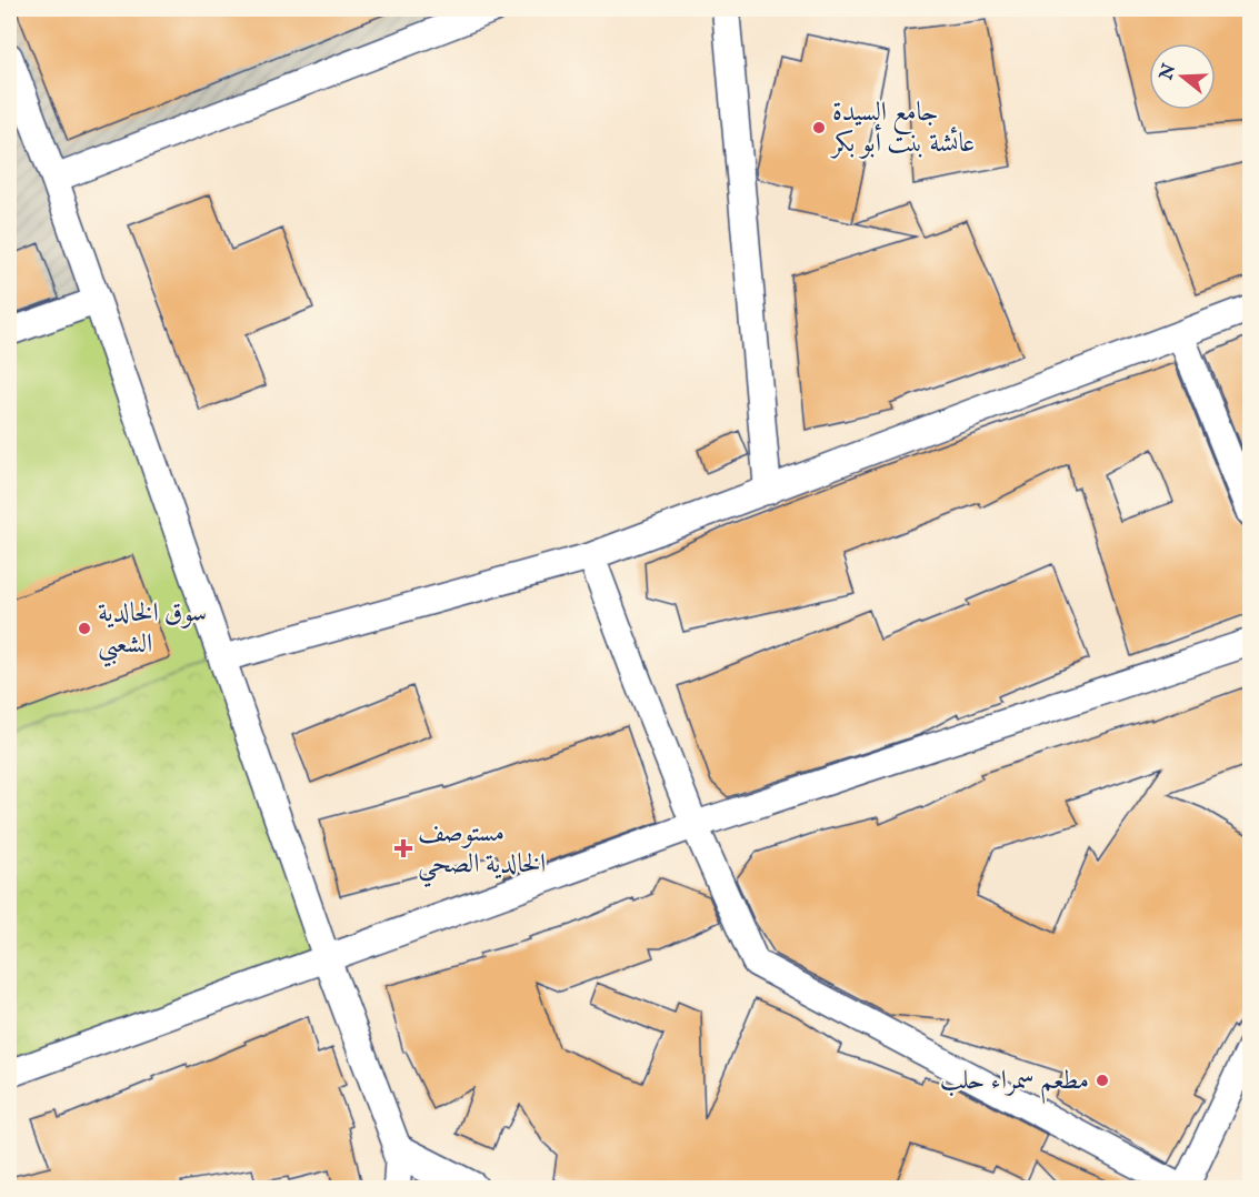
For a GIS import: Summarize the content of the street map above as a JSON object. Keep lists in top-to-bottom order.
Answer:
{
  "places": {
    "other": ["جامع السيدة عائشة بنت أبو بكر", "سوق الخالدية الشعبي", "مطعم سمراء حلب"],
    "health": ["مستوصف الخالدية الصحي"]
  },
  "north": "left"
}
